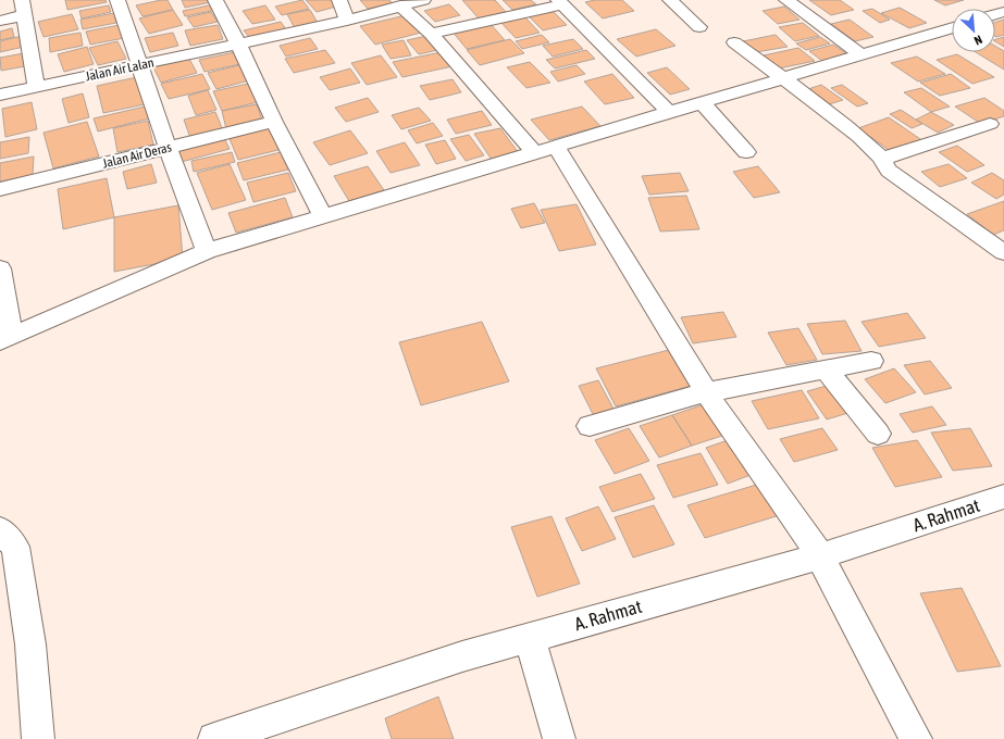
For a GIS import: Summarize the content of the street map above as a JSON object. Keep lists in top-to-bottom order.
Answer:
{
  "streets": {
    "street": ["Jalan Air Lalan", "Jalan Air Deras", "A. Rahmat"]
  },
  "north": "bottom right"
}
